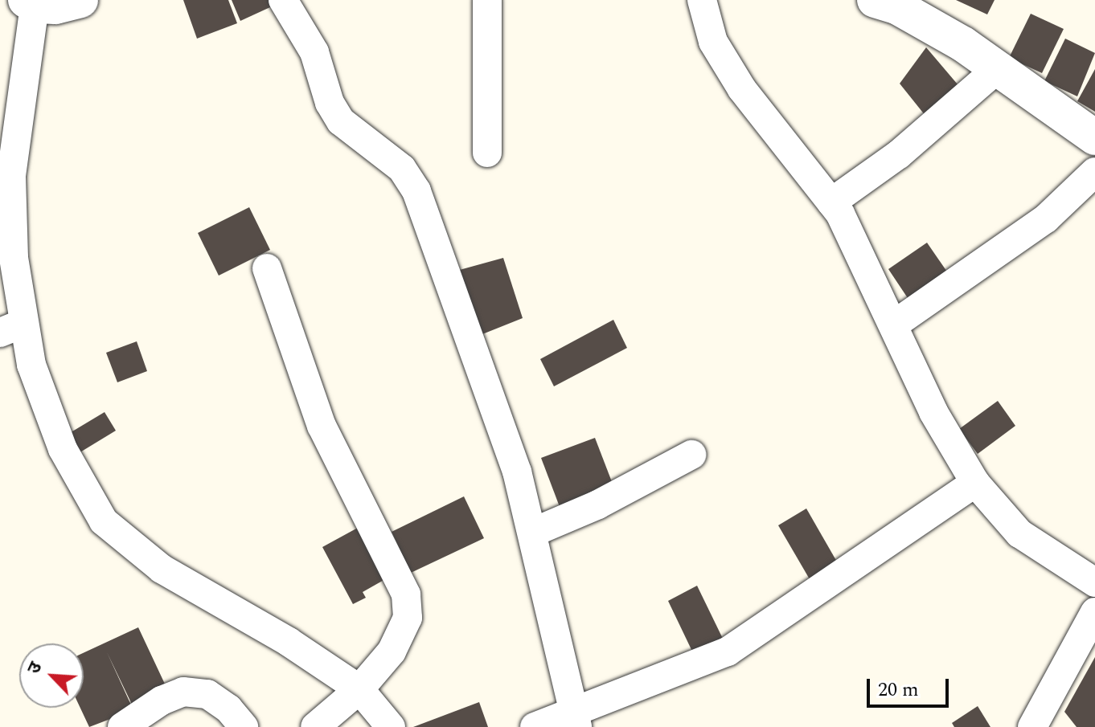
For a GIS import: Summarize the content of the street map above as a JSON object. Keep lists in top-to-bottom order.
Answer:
{
  "scale_bar": "20 m",
  "north": "top left"
}
